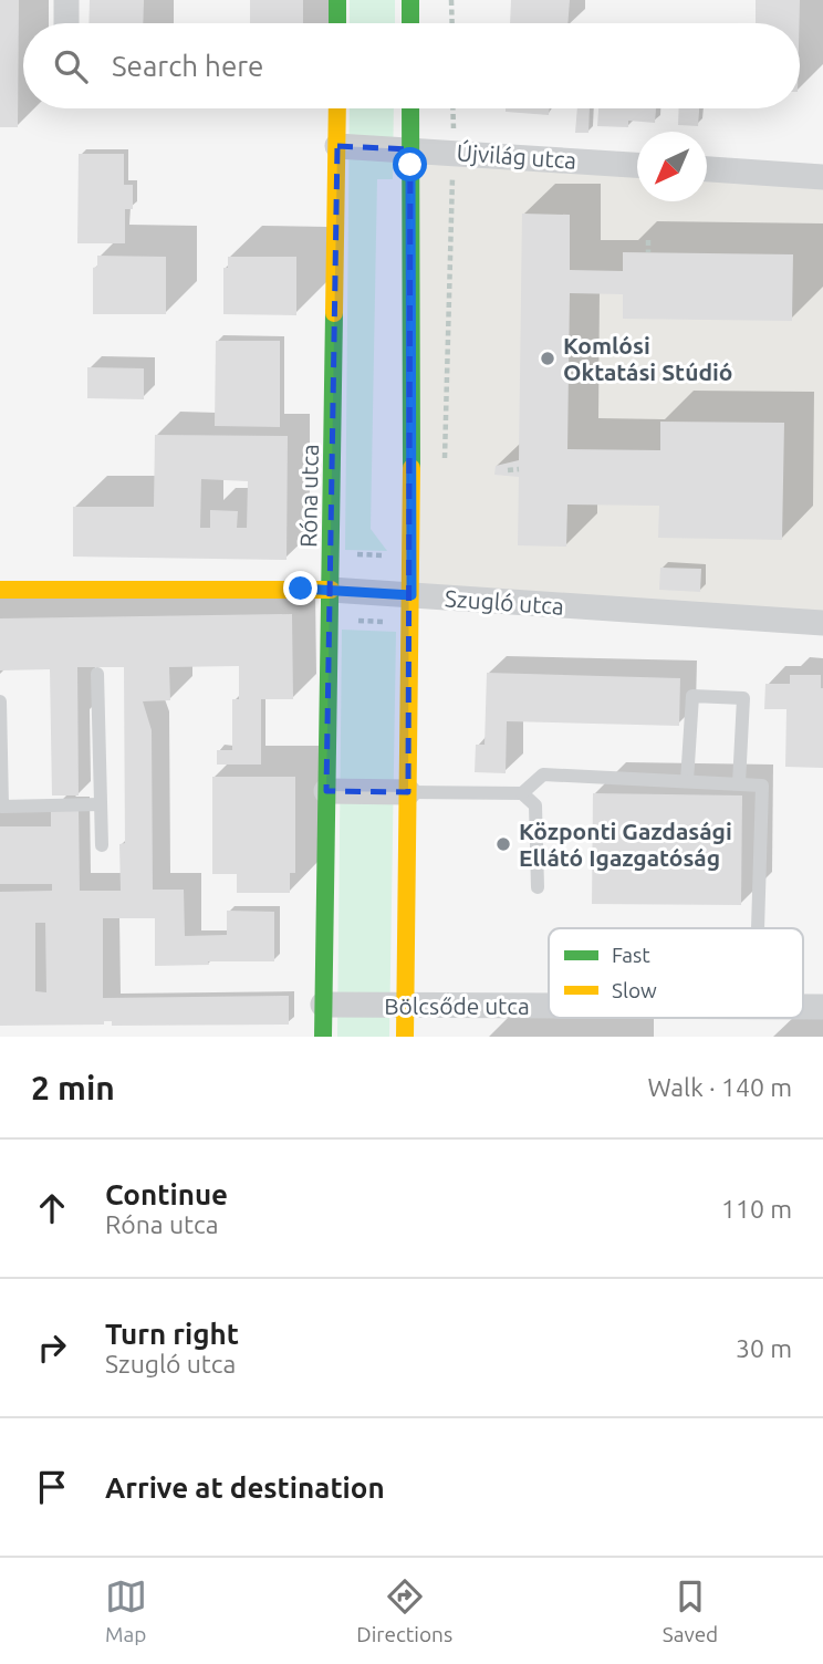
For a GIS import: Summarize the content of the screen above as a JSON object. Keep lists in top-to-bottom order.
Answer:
{
  "streets": {
    "street": [
      "Újvilág utca",
      "Róna utca",
      "Szugló utca",
      "Bölcsőde utca"
    ]
  },
  "crossings": [
    ["Újvilág utca", "Róna utca"],
    ["Róna utca", "Szugló utca"],
    ["Róna utca", "Bölcsőde utca"]
  ],
  "places": ["Komlósi Oktatási Stúdió", "Központi Gazdasági Ellátó Igazgatóság"],
  "legend": ["Fast", "Slow"],
  "north": "bottom left",
  "page": {
    "search": "Search here",
    "heading": ["2 min", "Walk · 140 m"],
    "list": [
      ["Continue", "Róna utca", "110 m"],
      ["Turn right", "Szugló utca", "30 m"],
      "Arrive at destination"
    ],
    "nav": ["Map", "Directions", "Saved"]
  }
}
